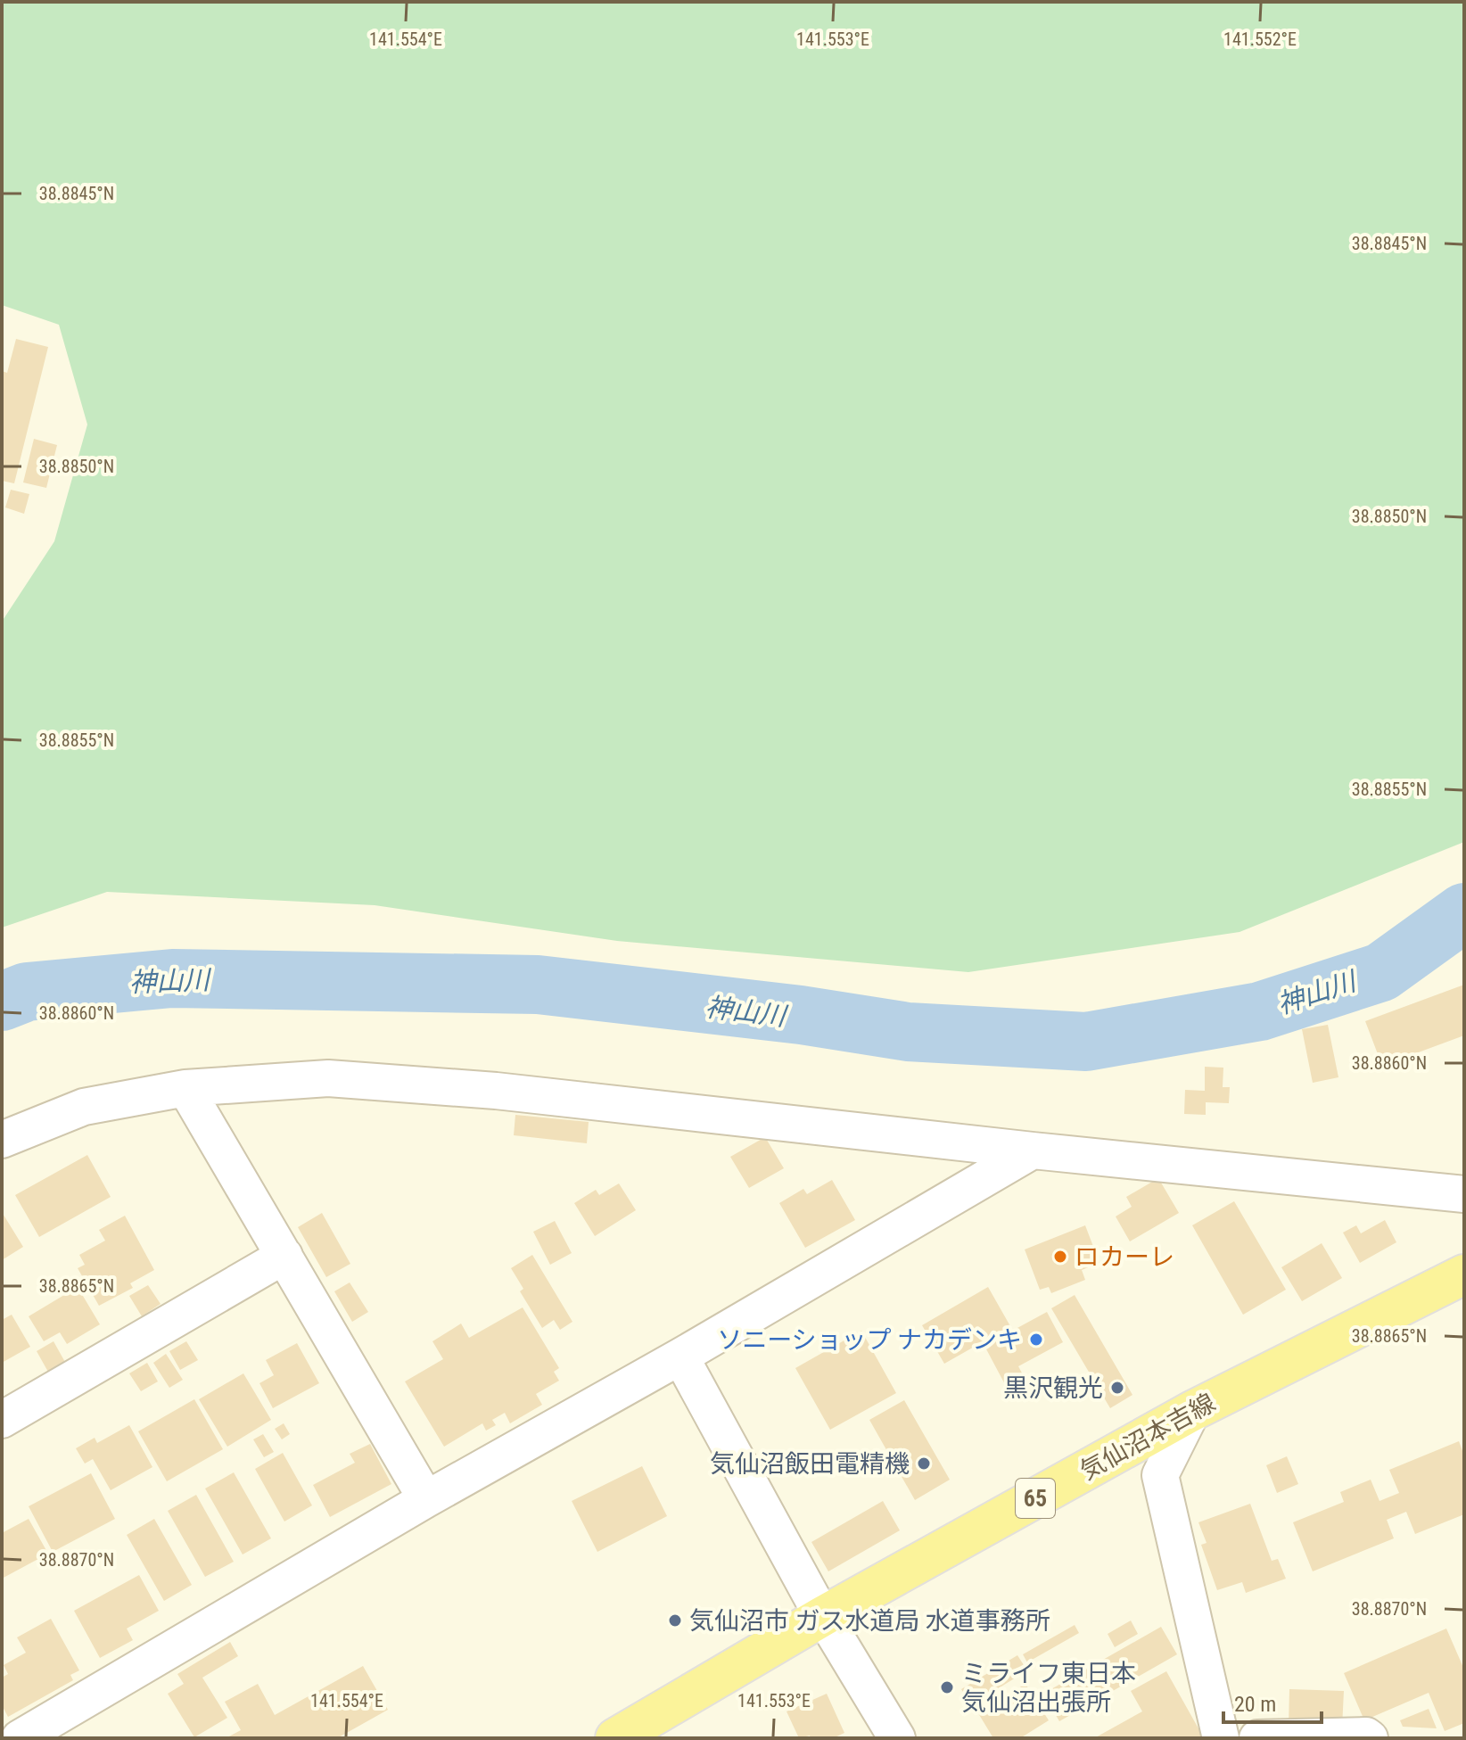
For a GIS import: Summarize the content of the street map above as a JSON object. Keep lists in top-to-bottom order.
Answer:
{
  "streets": {
    "main road": ["気仙沼本吉線", "65"]
  },
  "water": ["神山川"],
  "places": [
    "ロカーレ",
    "ソニーショップ ナカデンキ",
    "黒沢観光",
    "気仙沼飯田電精機",
    "気仙沼市 ガス水道局 水道事務所",
    "ミライフ東日本 気仙沼出張所"
  ],
  "scale_bar": "20 m",
  "coordinates": [
    "141.554°E",
    "141.553°E",
    "141.552°E",
    "38.8845°N",
    "38.8850°N",
    "38.8855°N",
    "38.8860°N",
    "38.8865°N",
    "38.8870°N"
  ]
}
